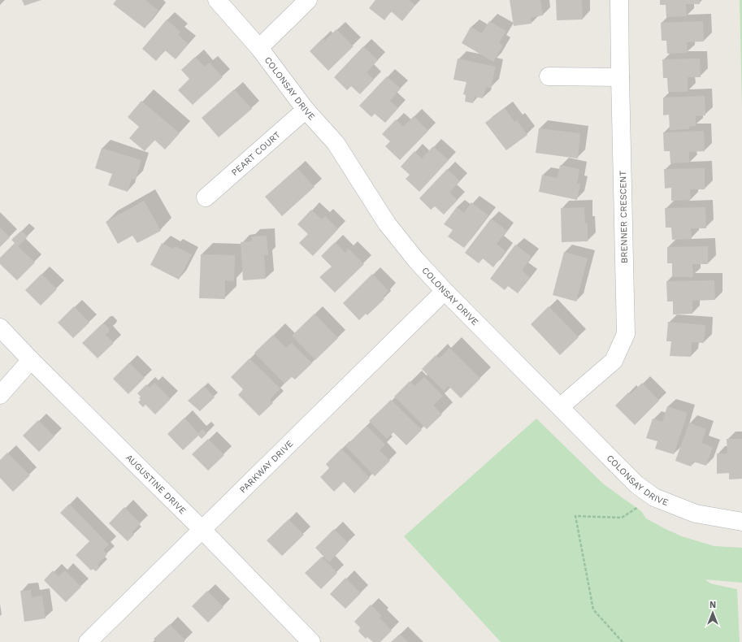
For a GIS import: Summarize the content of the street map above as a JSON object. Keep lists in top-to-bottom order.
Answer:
{
  "streets": {
    "street": [
      "COLONSAY DRIVE",
      "PEART COURT",
      "BRENNER CRESCENT",
      "PARKWAY DRIVE",
      "AUGUSTINE DRIVE"
    ]
  },
  "crossings": [
    ["COLONSAY DRIVE", "PEART COURT"],
    ["COLONSAY DRIVE", "BRENNER CRESCENT"],
    ["COLONSAY DRIVE", "PARKWAY DRIVE"],
    ["PARKWAY DRIVE", "AUGUSTINE DRIVE"]
  ],
  "north": "top"
}
